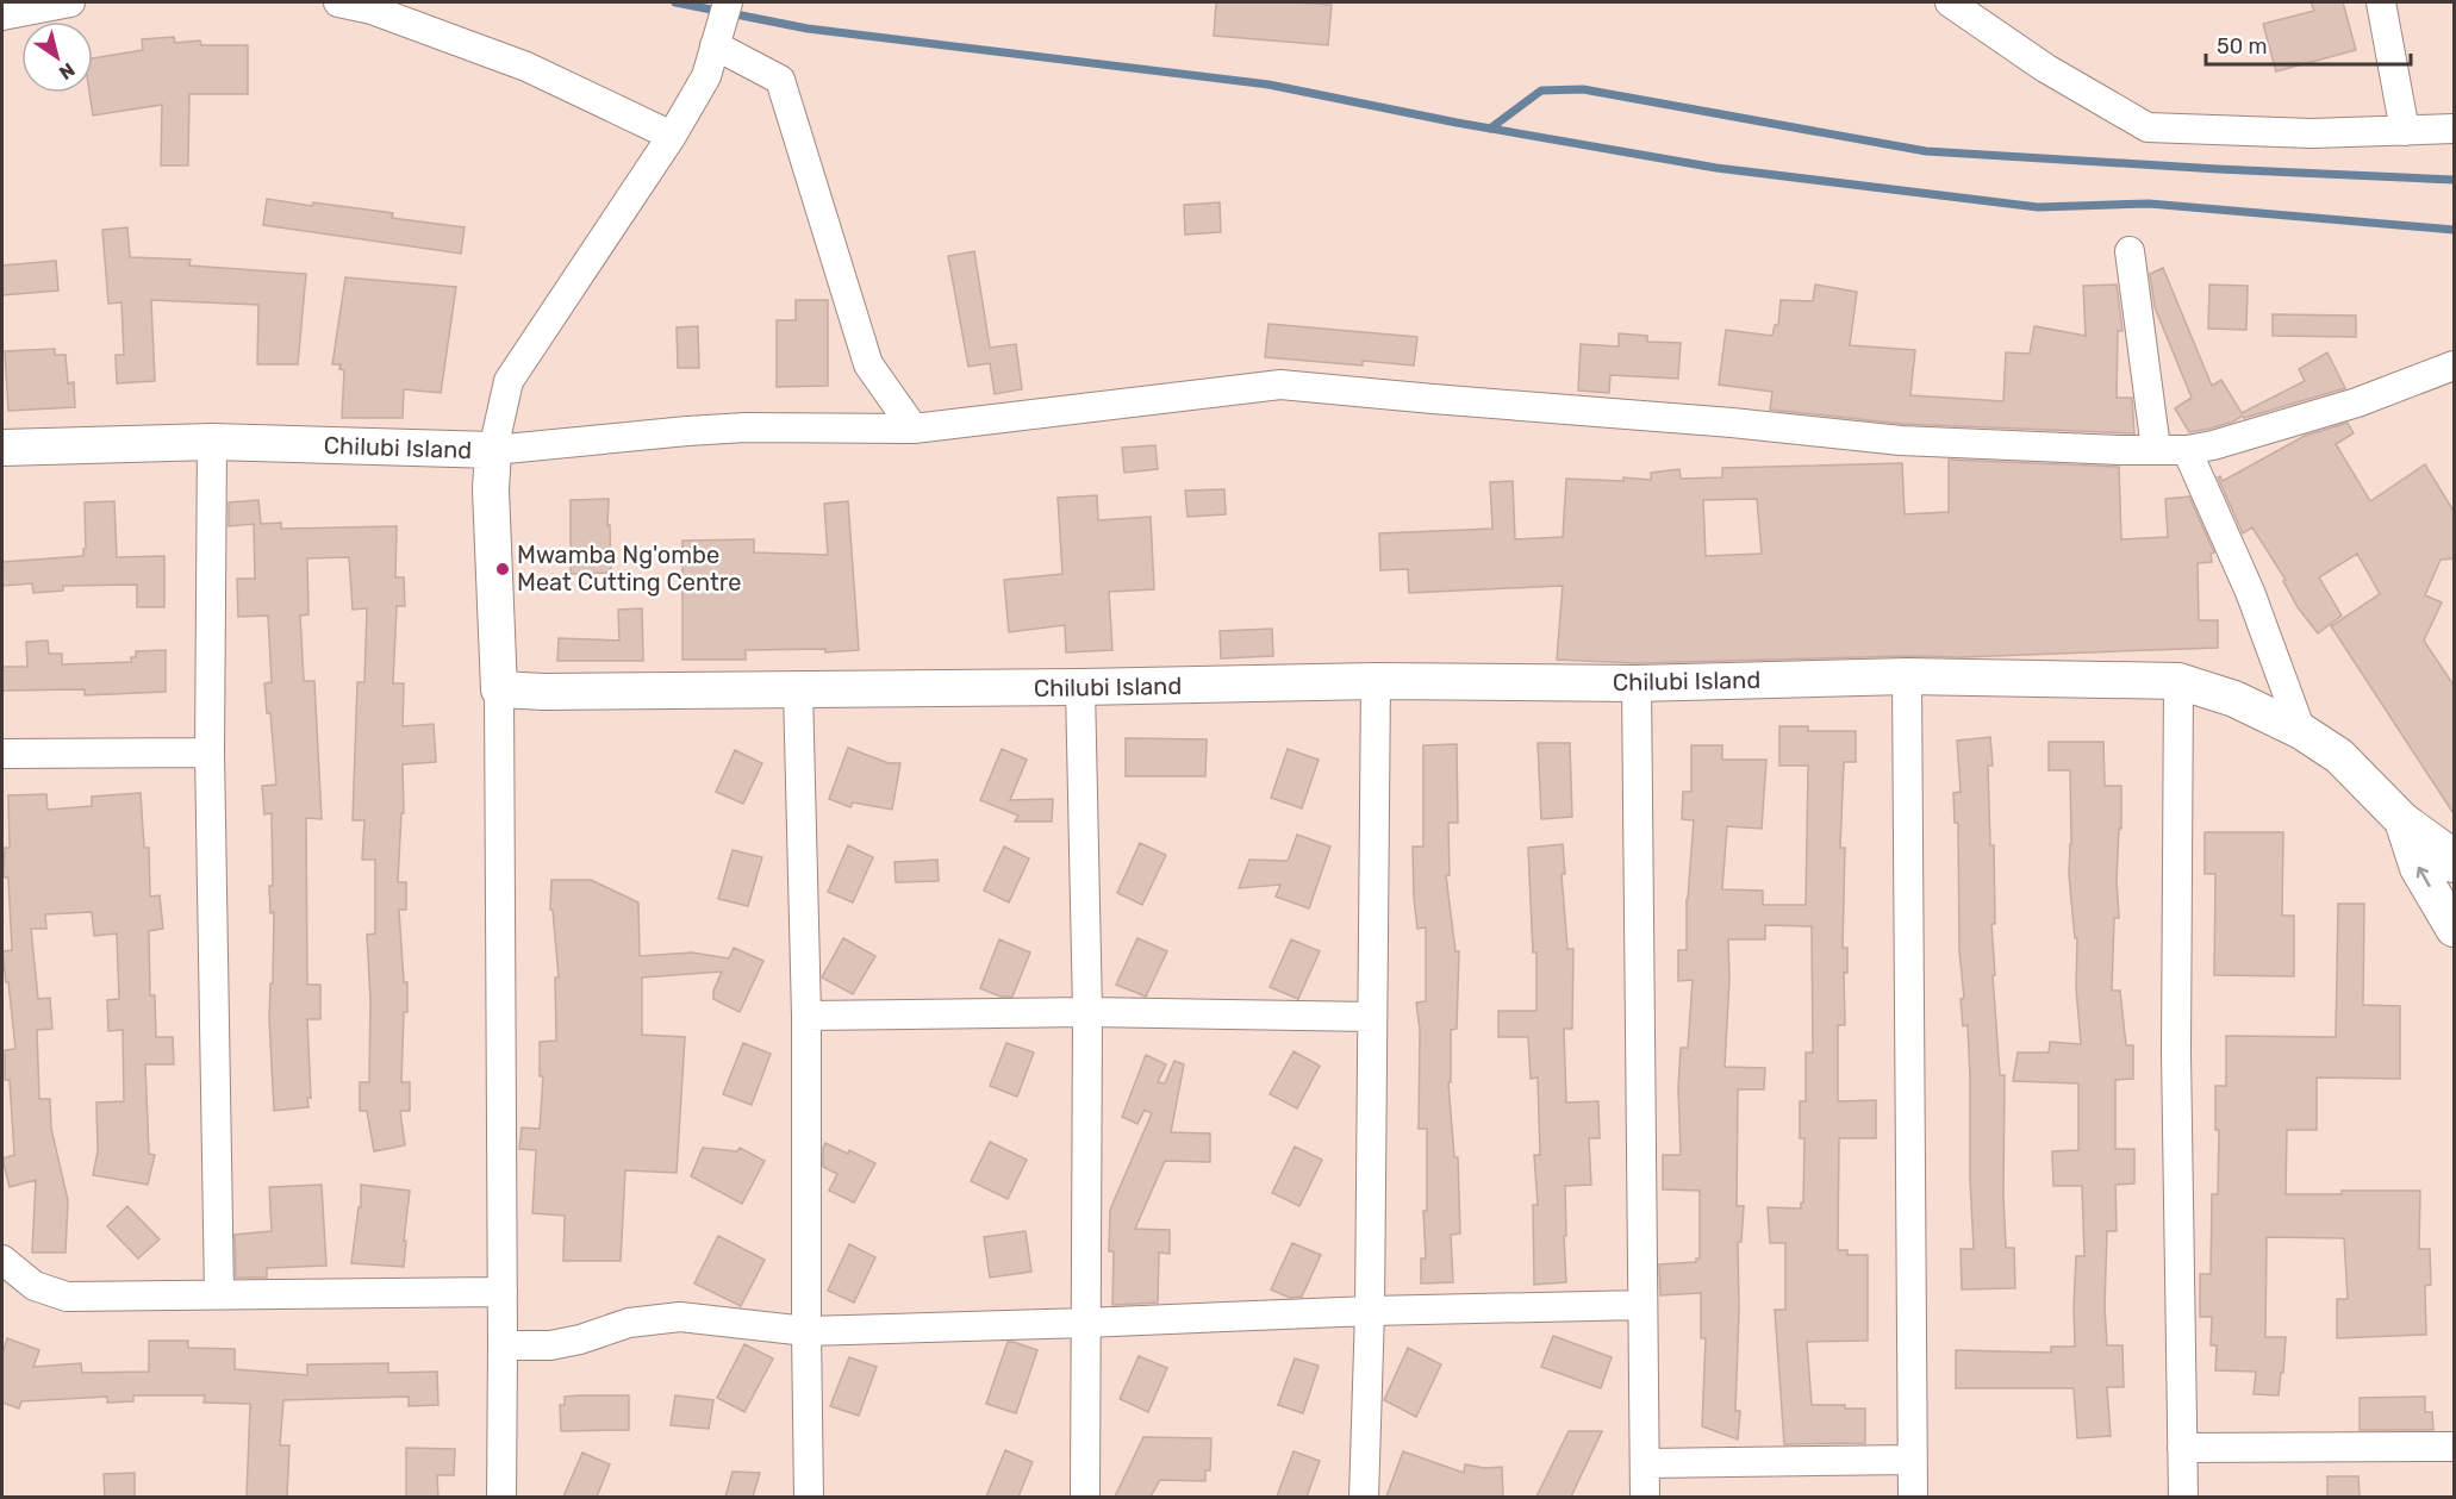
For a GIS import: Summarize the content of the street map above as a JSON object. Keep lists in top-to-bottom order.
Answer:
{
  "streets": {
    "street": ["Chilubi Island"]
  },
  "places": ["Mwamba Ng'ombe Meat Cutting Centre"],
  "scale_bar": "50 m",
  "north": "bottom right"
}
